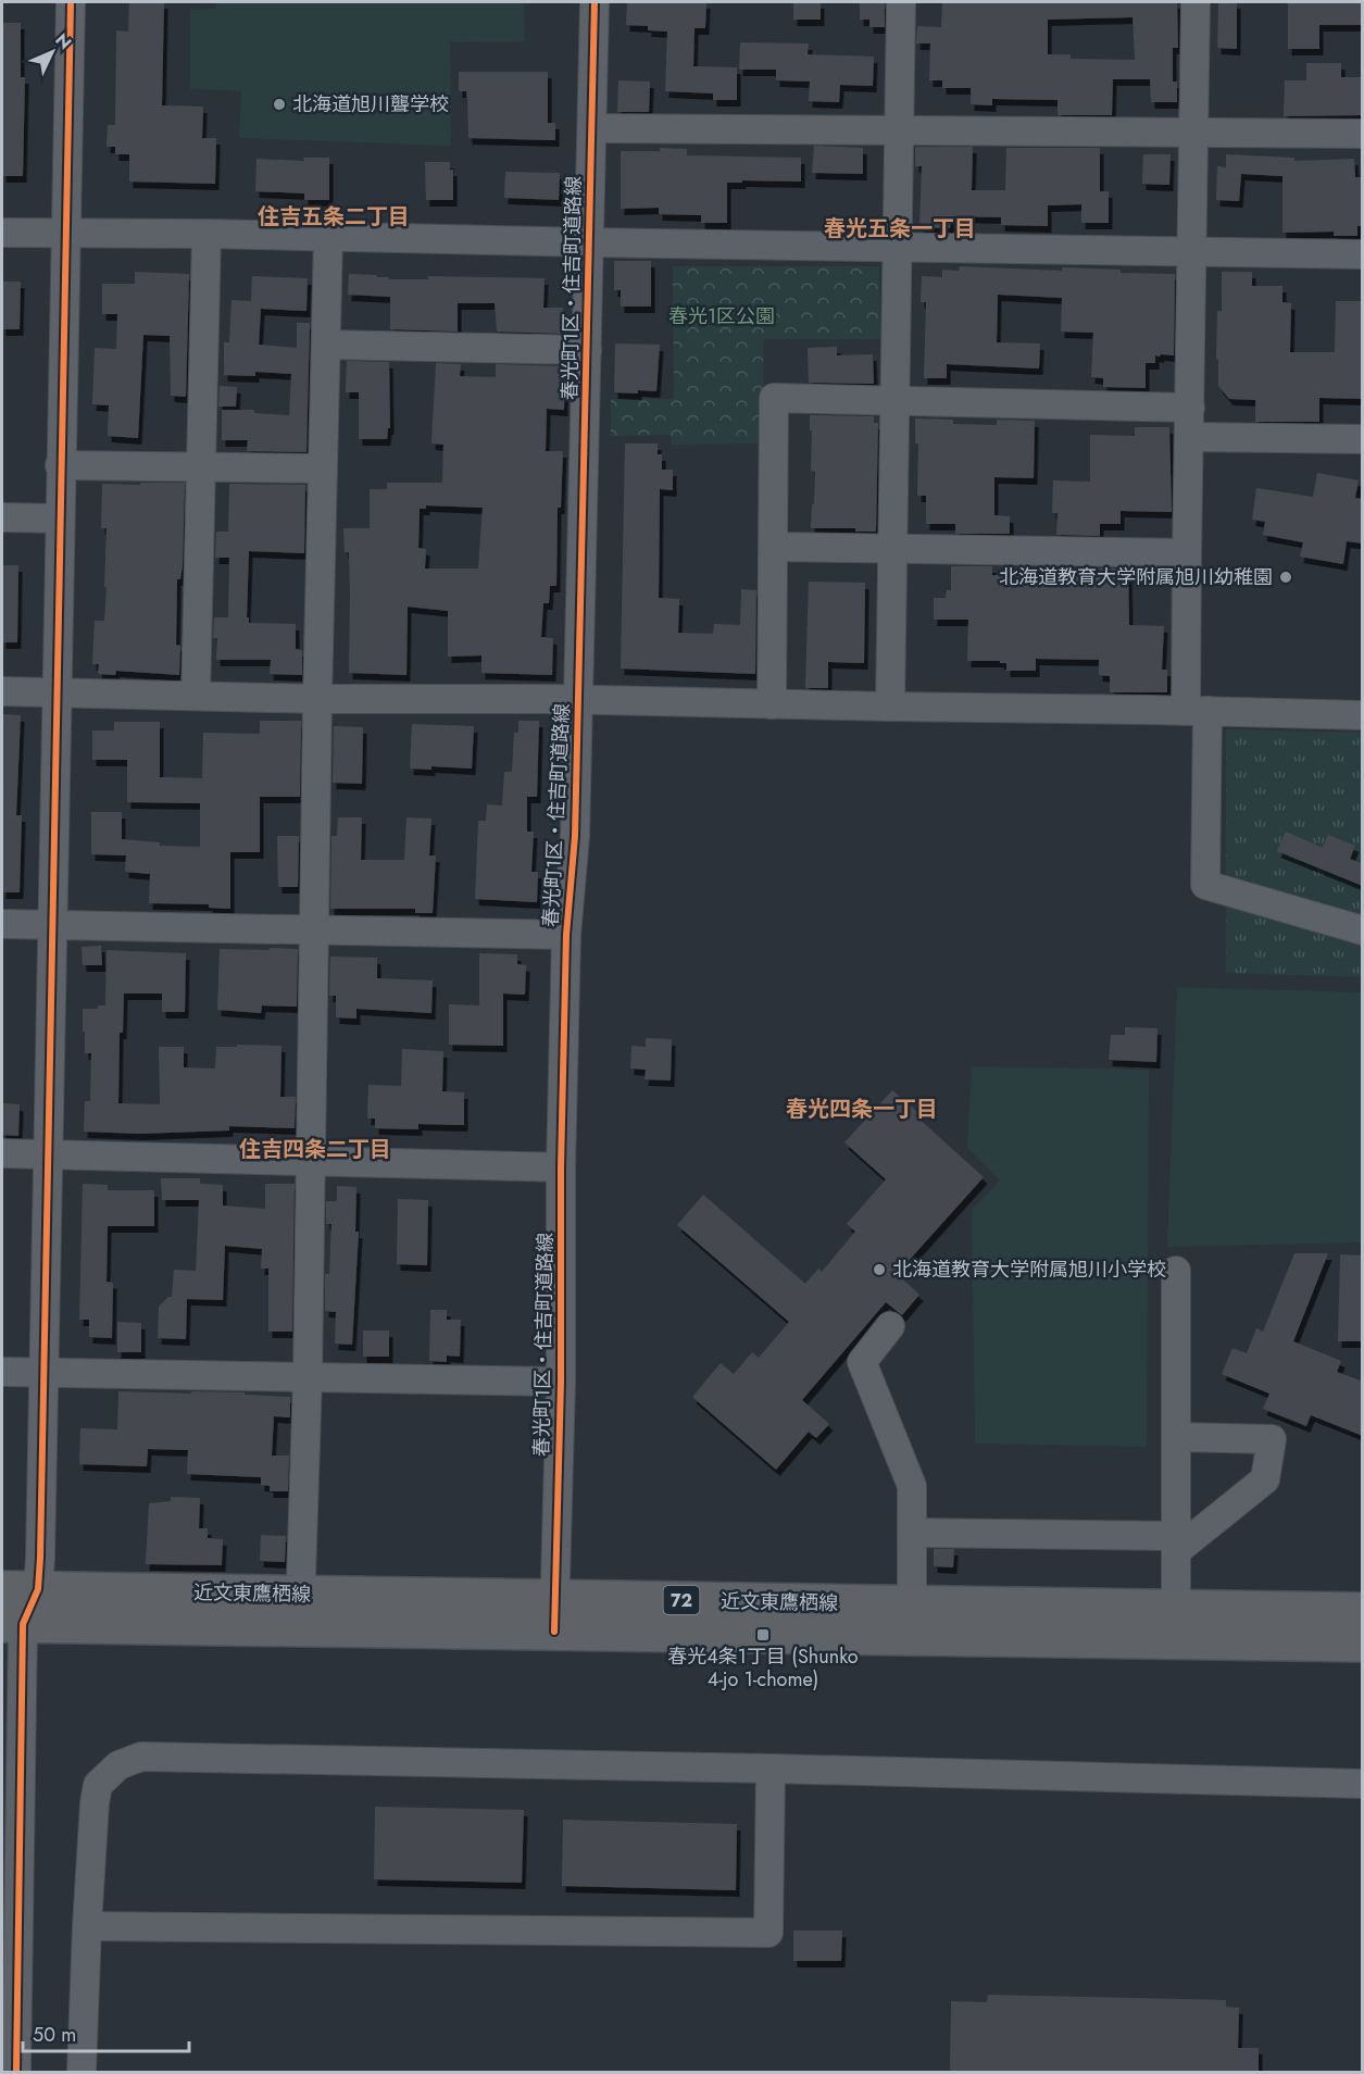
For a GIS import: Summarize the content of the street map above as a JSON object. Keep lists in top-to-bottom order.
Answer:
{
  "streets": {
    "main road": ["近文東鷹栖線", "72"],
    "street": ["春光町1区・住吉町道路線"]
  },
  "crossings": [
    ["春光町1区・住吉町道路線", "近文東鷹栖線"]
  ],
  "districts": [
    "住吉五条二丁目",
    "春光五条一丁目",
    "春光四条一丁目",
    "住吉四条二丁目"
  ],
  "parks": ["春光1区公園"],
  "places": {
    "other": ["北海道旭川聾学校", "北海道教育大学附属旭川幼稚園", "北海道教育大学附属旭川小学校"],
    "transit": ["春光4条1丁目 (Shunko 4-jo 1-chome)"]
  },
  "scale_bar": "50 m",
  "north": "top right"
}
